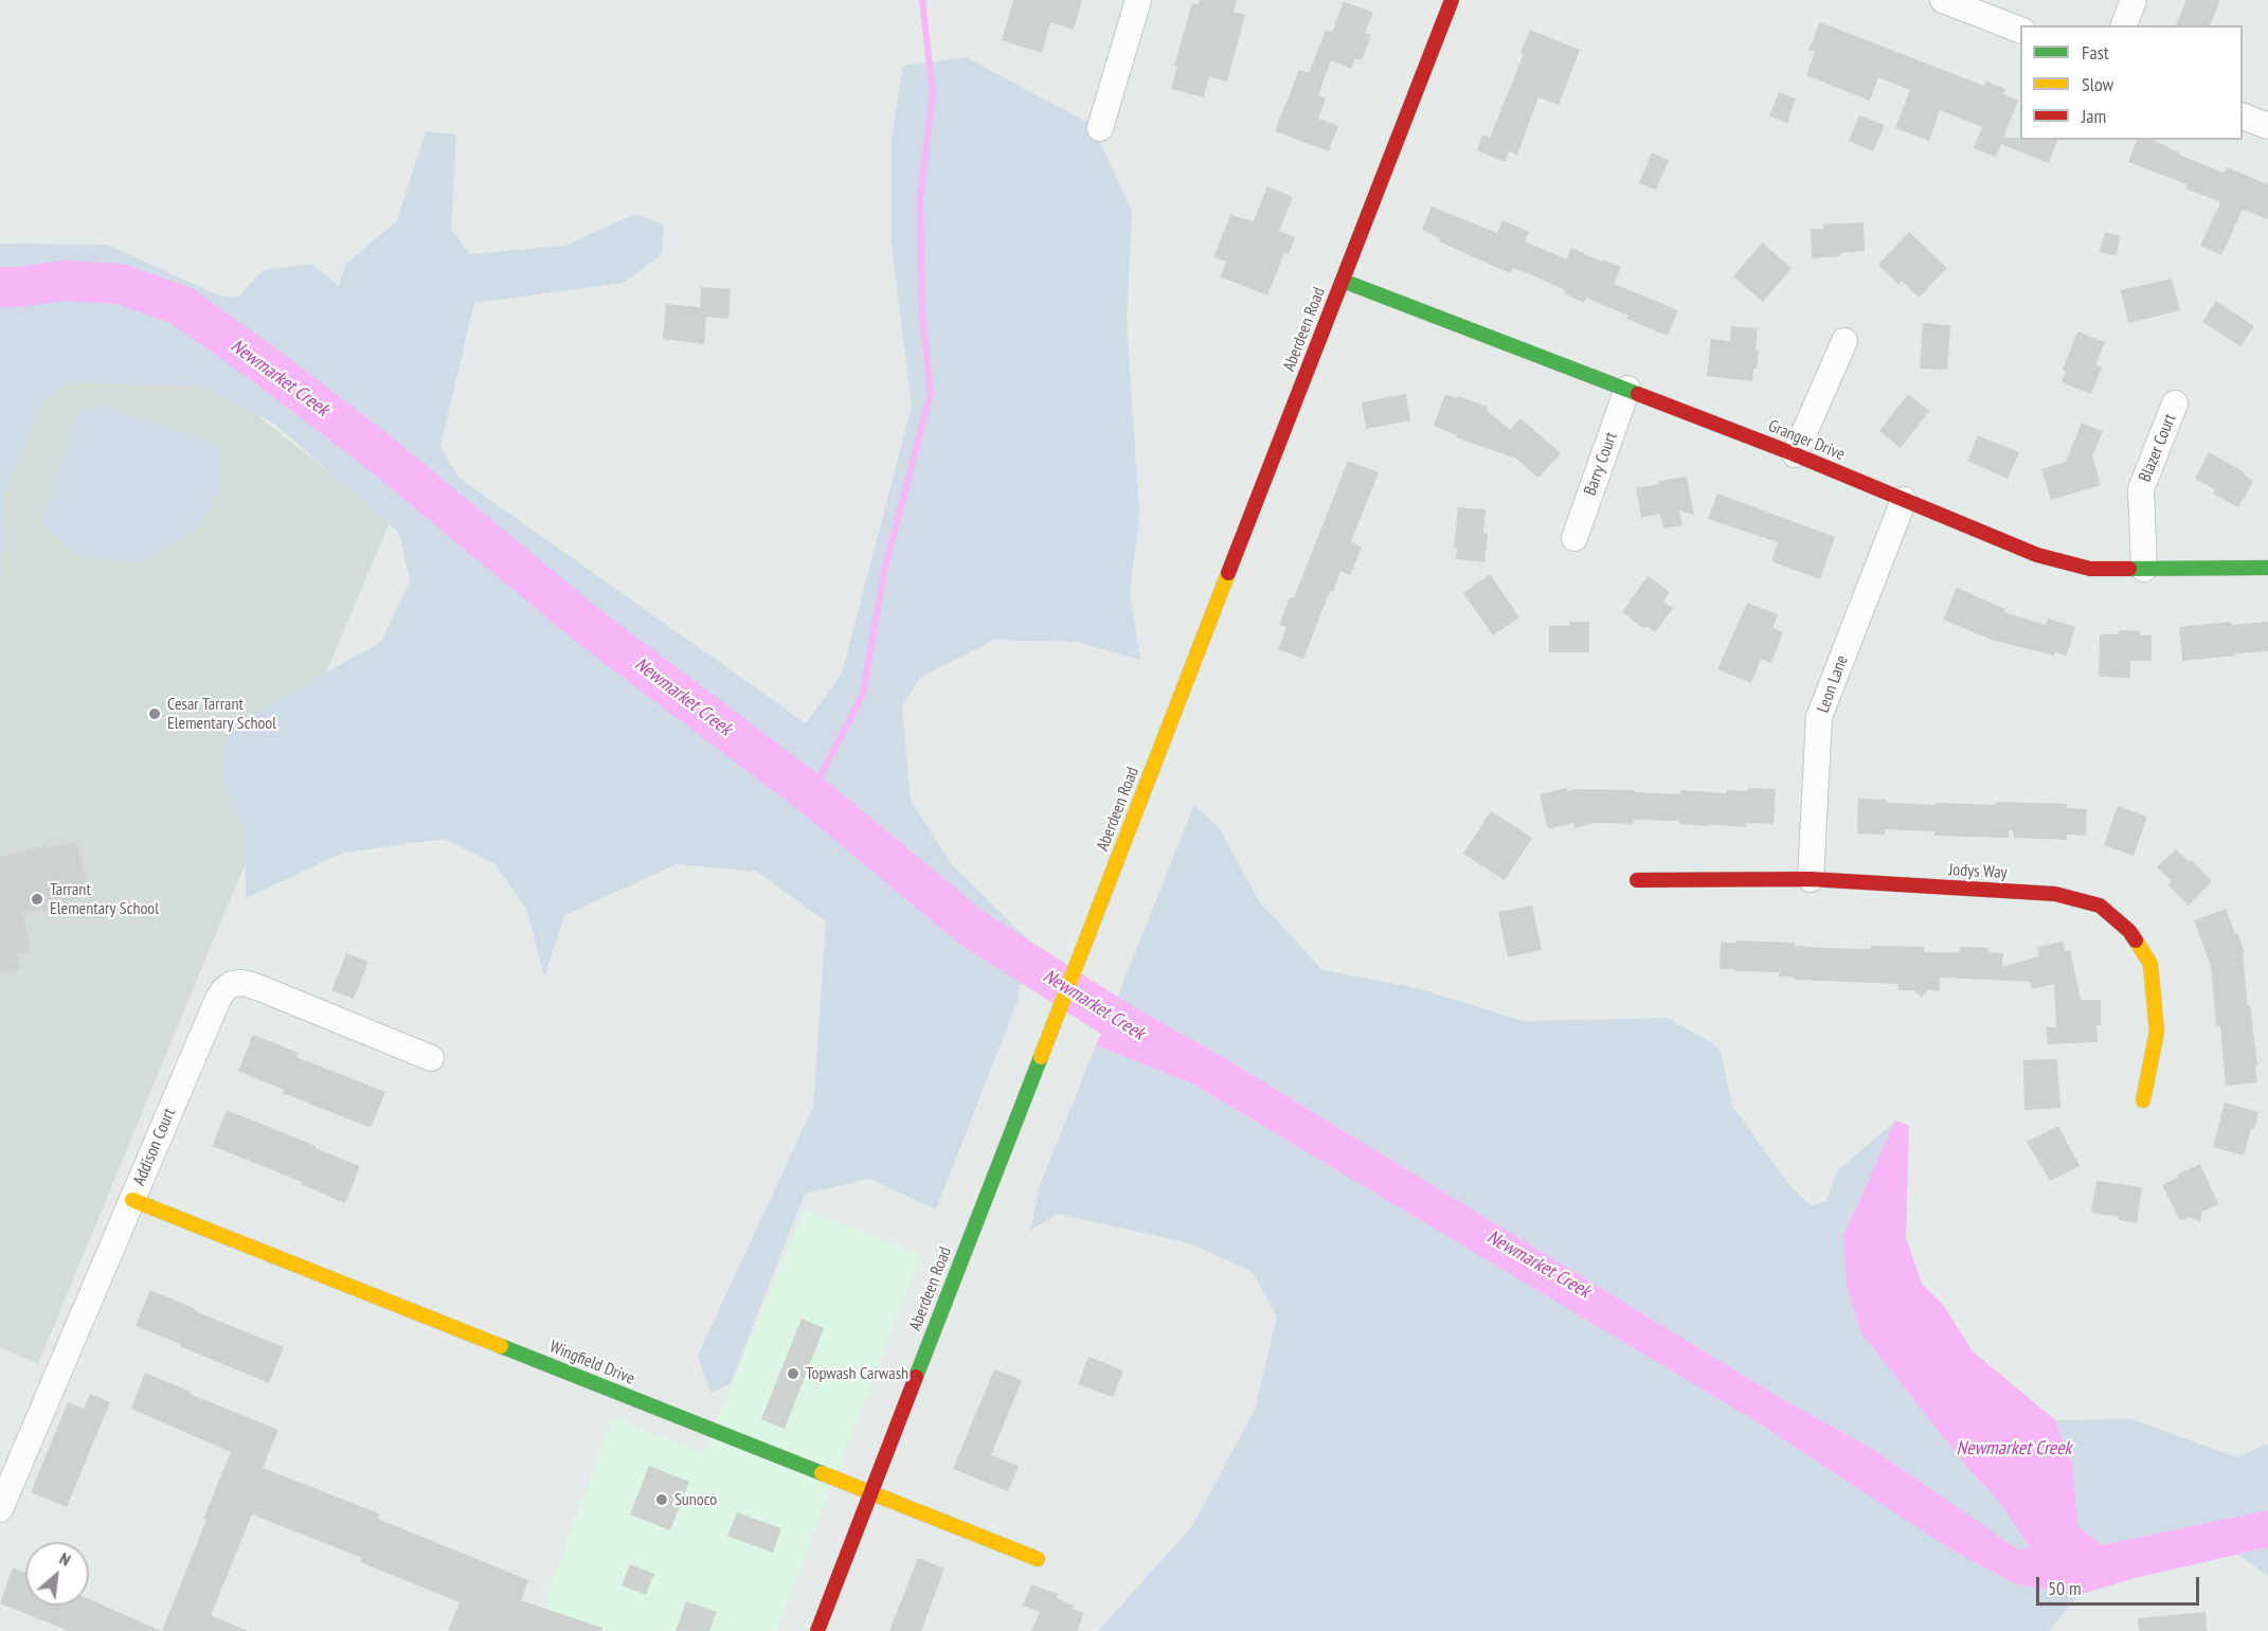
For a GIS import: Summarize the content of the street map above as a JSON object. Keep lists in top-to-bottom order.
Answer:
{
  "streets": {
    "street": [
      "Aberdeen Road",
      "Granger Drive",
      "Blazer Court",
      "Barry Court",
      "Leon Lane",
      "Jodys Way",
      "Addison Court",
      "Wingfield Drive"
    ]
  },
  "crossings": [
    ["Aberdeen Road", "Granger Drive"],
    ["Aberdeen Road", "Wingfield Drive"],
    ["Granger Drive", "Blazer Court"],
    ["Granger Drive", "Barry Court"],
    ["Granger Drive", "Leon Lane"],
    ["Leon Lane", "Jodys Way"],
    ["Addison Court", "Wingfield Drive"]
  ],
  "water": ["Newmarket Creek"],
  "places": [
    "Cesar Tarrant Elementary School",
    "Tarrant Elementary School",
    "Topwash Carwash",
    "Sunoco"
  ],
  "legend": ["Fast", "Slow", "Jam"],
  "scale_bar": "50 m",
  "north": "top right"
}
